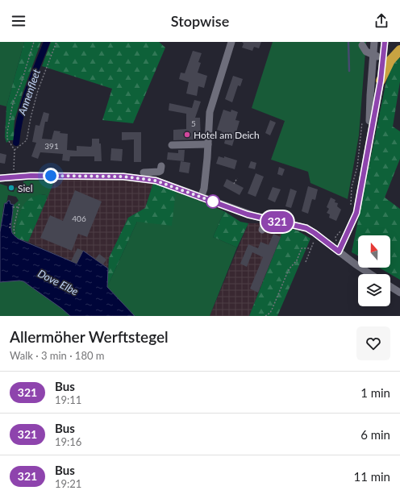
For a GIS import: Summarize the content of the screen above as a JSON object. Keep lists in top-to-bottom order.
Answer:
{
  "water": ["Annenfleet", "Dove Elbe"],
  "places": ["Hotel am Deich", "Siel"],
  "lines": ["bus line 321"],
  "house_numbers": ["5", "391", "406"],
  "north": "top",
  "page": {
    "header": "Stopwise",
    "on_map": "321",
    "heading": ["Allermöher Werftstegel", "Walk · 3 min · 180 m"],
    "list": [
      {
        "mark": "321",
        "name": "Bus",
        "note": "19:11",
        "value": "1 min"
      },
      {
        "mark": "321",
        "name": "Bus",
        "note": "19:16",
        "value": "6 min"
      },
      {
        "mark": "321",
        "name": "Bus",
        "note": "19:21",
        "value": "11 min"
      }
    ]
  }
}
